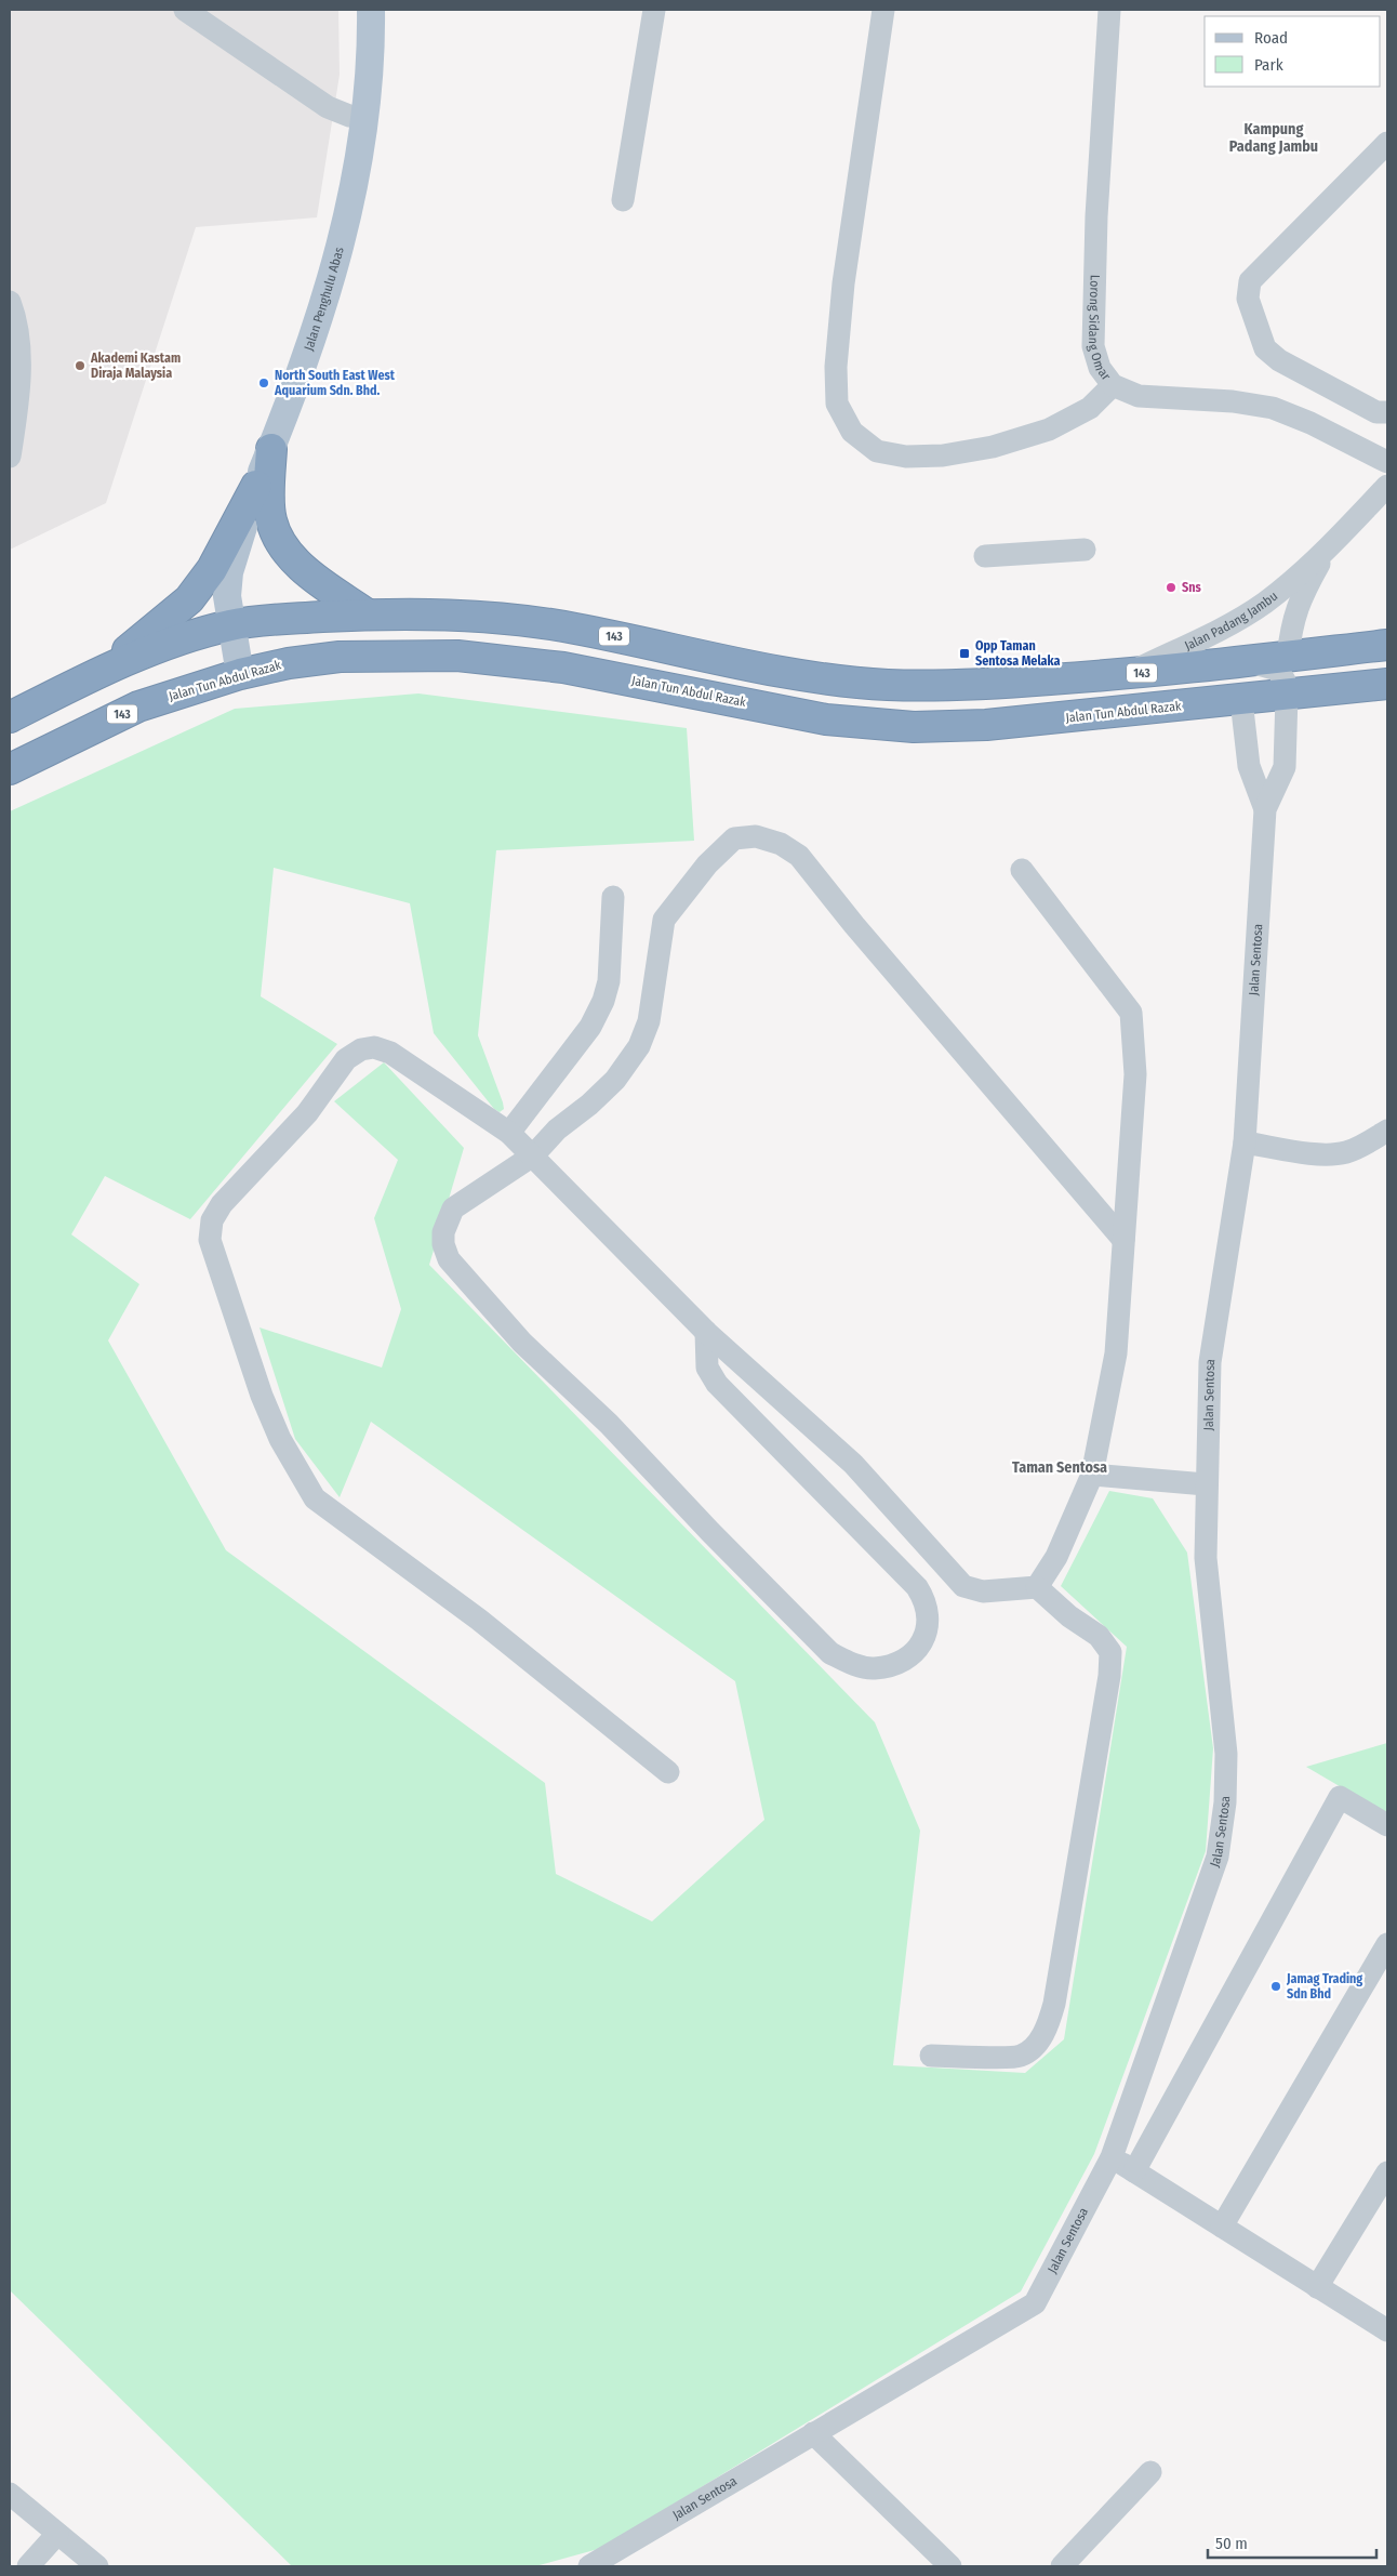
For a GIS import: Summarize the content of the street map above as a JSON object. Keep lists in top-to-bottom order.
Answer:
{
  "streets": {
    "highway": ["143", "Jalan Tun Abdul Razak"],
    "main road": ["Jalan Penghulu Abas"],
    "street": ["Lorong Sidang Omar", "Jalan Padang Jambu", "Jalan Sentosa"]
  },
  "crossings": [
    ["Jalan Penghulu Abas", "143"],
    ["Jalan Penghulu Abas", "Jalan Tun Abdul Razak"],
    ["Jalan Padang Jambu", "143"],
    ["143", "Jalan Sentosa"],
    ["Jalan Tun Abdul Razak", "Jalan Sentosa"]
  ],
  "districts": ["Kampung Padang Jambu", "Taman Sentosa"],
  "places": {
    "other": [
      "Akademi Kastam Diraja Malaysia",
      "North South East West Aquarium Sdn. Bhd.",
      "Sns",
      "Jamag Trading Sdn Bhd"
    ],
    "transit": ["Opp Taman Sentosa Melaka"]
  },
  "legend": ["Road", "Park"],
  "scale_bar": "50 m"
}
